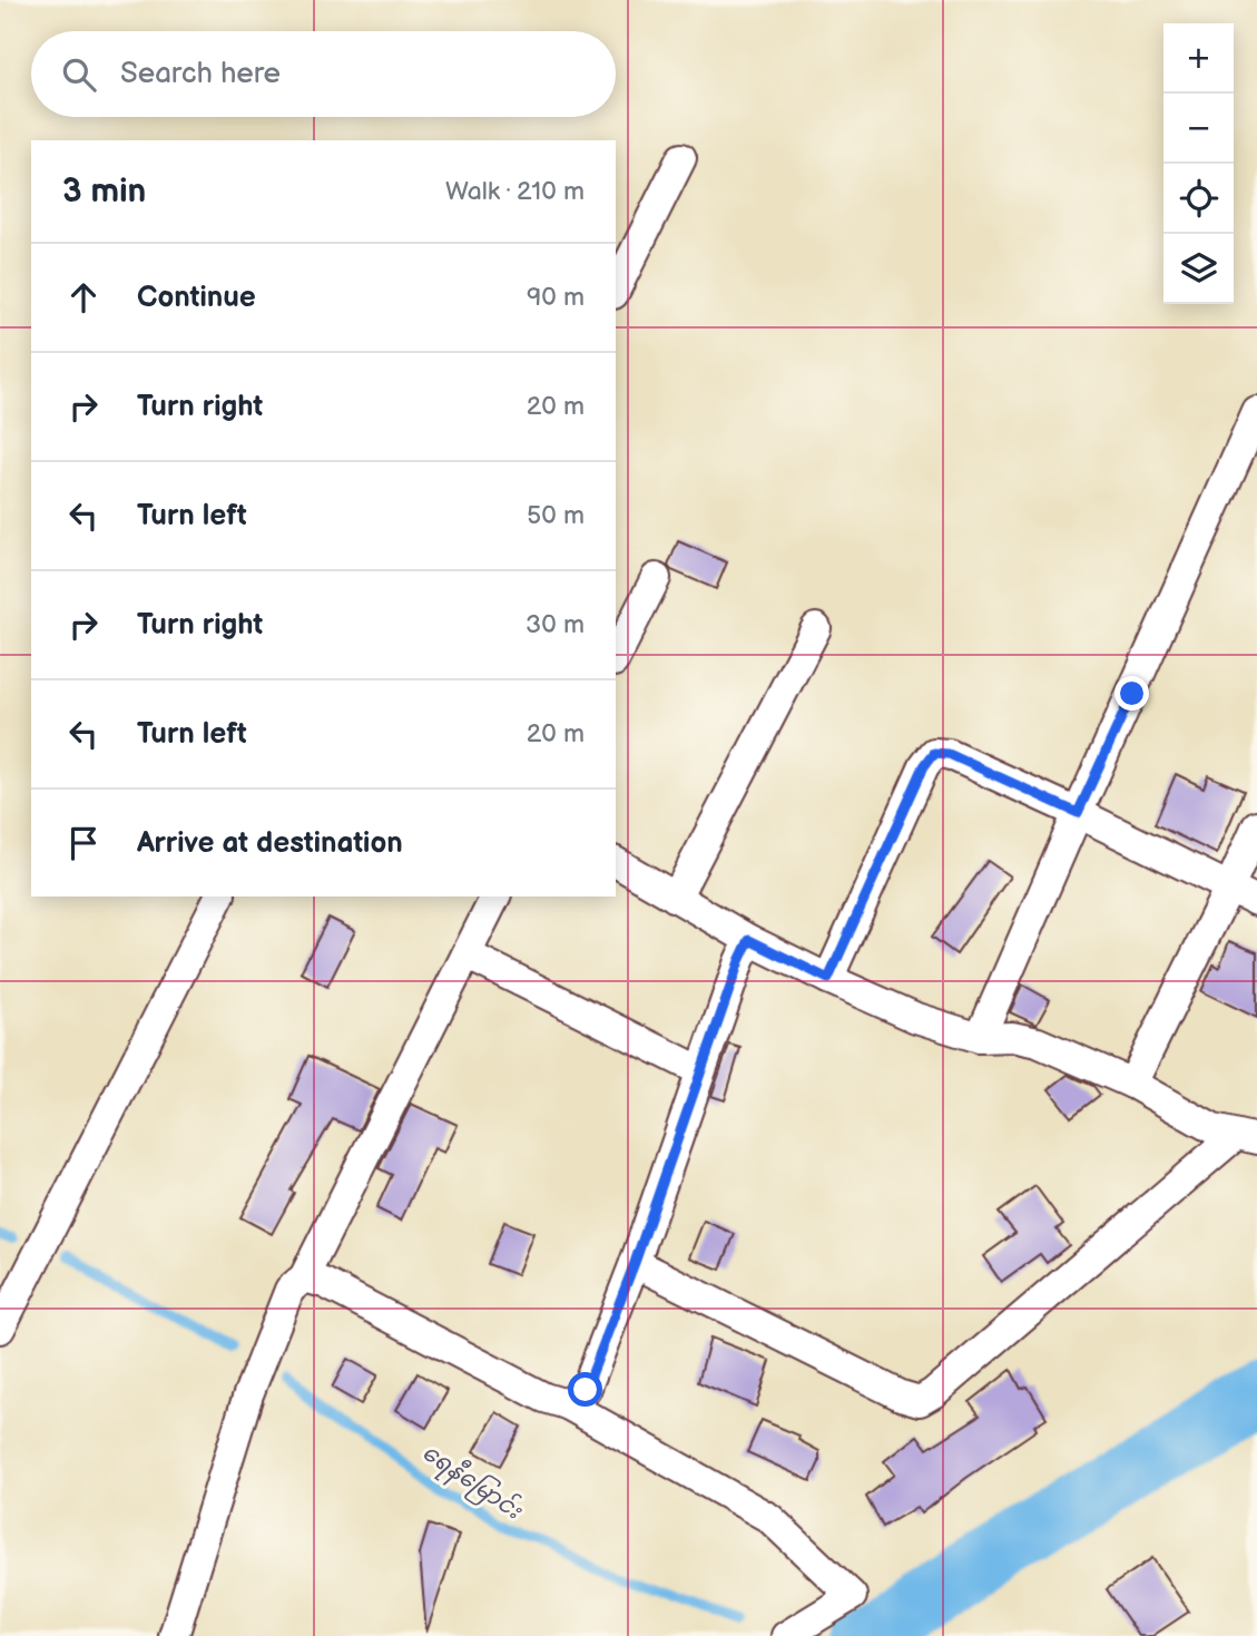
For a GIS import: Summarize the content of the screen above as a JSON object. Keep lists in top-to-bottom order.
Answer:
{
  "water": ["ရေနီမြောင်း"],
  "page": {
    "map_buttons": ["+", "−"],
    "search": "Search here",
    "heading": ["3 min", "Walk · 210 m"],
    "list": [
      ["Continue", "90 m"],
      ["Turn right", "20 m"],
      ["Turn left", "50 m"],
      ["Turn right", "30 m"],
      ["Turn left", "20 m"],
      "Arrive at destination"
    ]
  }
}
